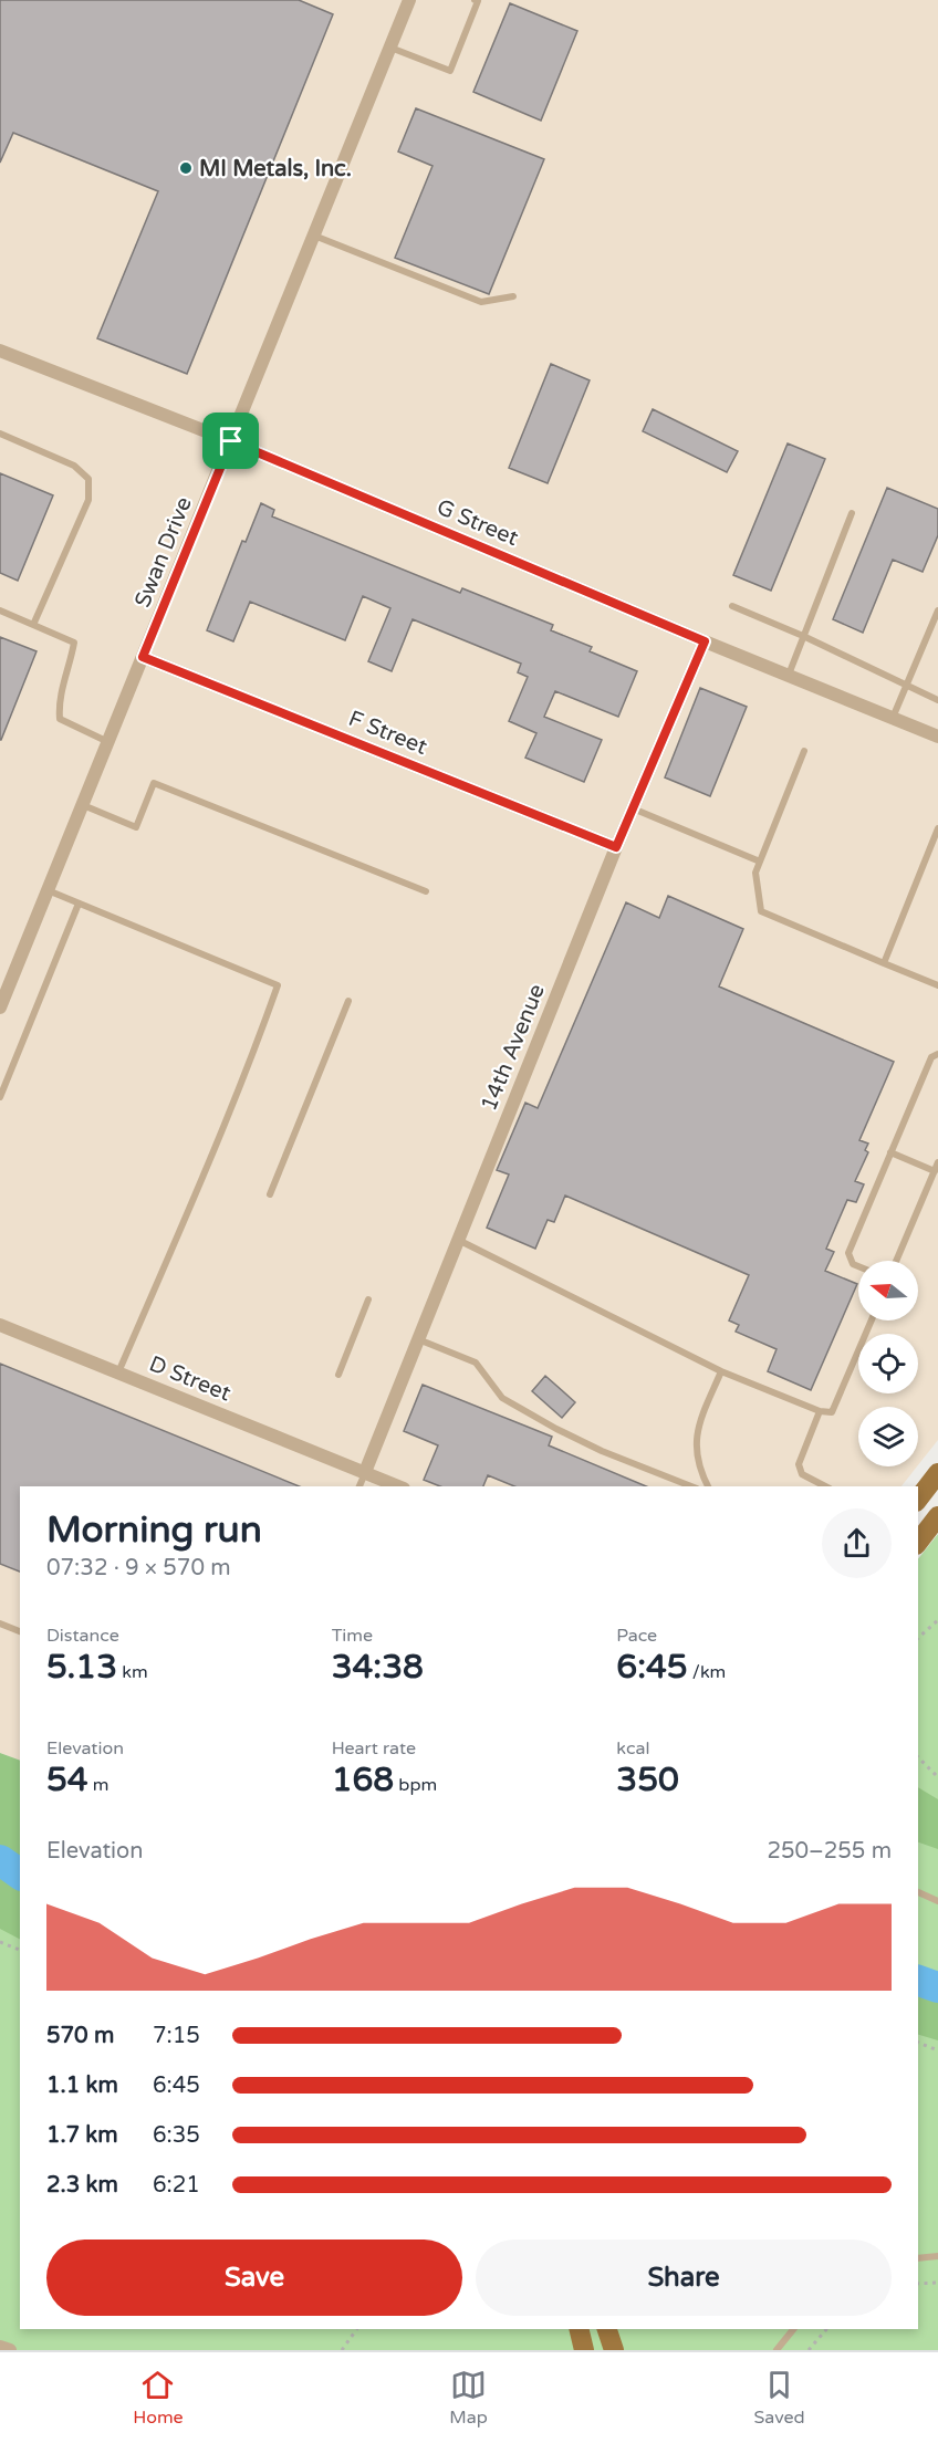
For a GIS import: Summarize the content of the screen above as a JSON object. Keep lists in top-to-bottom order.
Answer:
{
  "streets": {
    "street": [
      "G Street",
      "Swan Drive",
      "F Street",
      "14th Avenue",
      "D Street"
    ]
  },
  "crossings": [
    ["G Street", "Swan Drive"],
    ["G Street", "14th Avenue"],
    ["Swan Drive", "F Street"],
    ["F Street", "14th Avenue"],
    ["14th Avenue", "D Street"]
  ],
  "places": ["MI Metals, Inc."],
  "north": "left",
  "page": {
    "heading": ["Morning run", "07:32 · 9 × 570 m"],
    "stats": [
      ["Distance", "5.13 km"],
      ["Time", "34:38"],
      ["Pace", "6:45 /km"],
      ["Elevation", "54 m"],
      ["Heart rate", "168 bpm"],
      ["kcal", "350"]
    ],
    "chart": ["Elevation", "250–255 m"],
    "list": [
      {
        "name": "570 m",
        "note": "7:15"
      },
      {
        "name": "1.1 km",
        "note": "6:45"
      },
      {
        "name": "1.7 km",
        "note": "6:35"
      },
      {
        "name": "2.3 km",
        "note": "6:21"
      }
    ],
    "buttons": ["Save", "Share"],
    "tabs": ["Home", "Map", "Saved"]
  }
}
